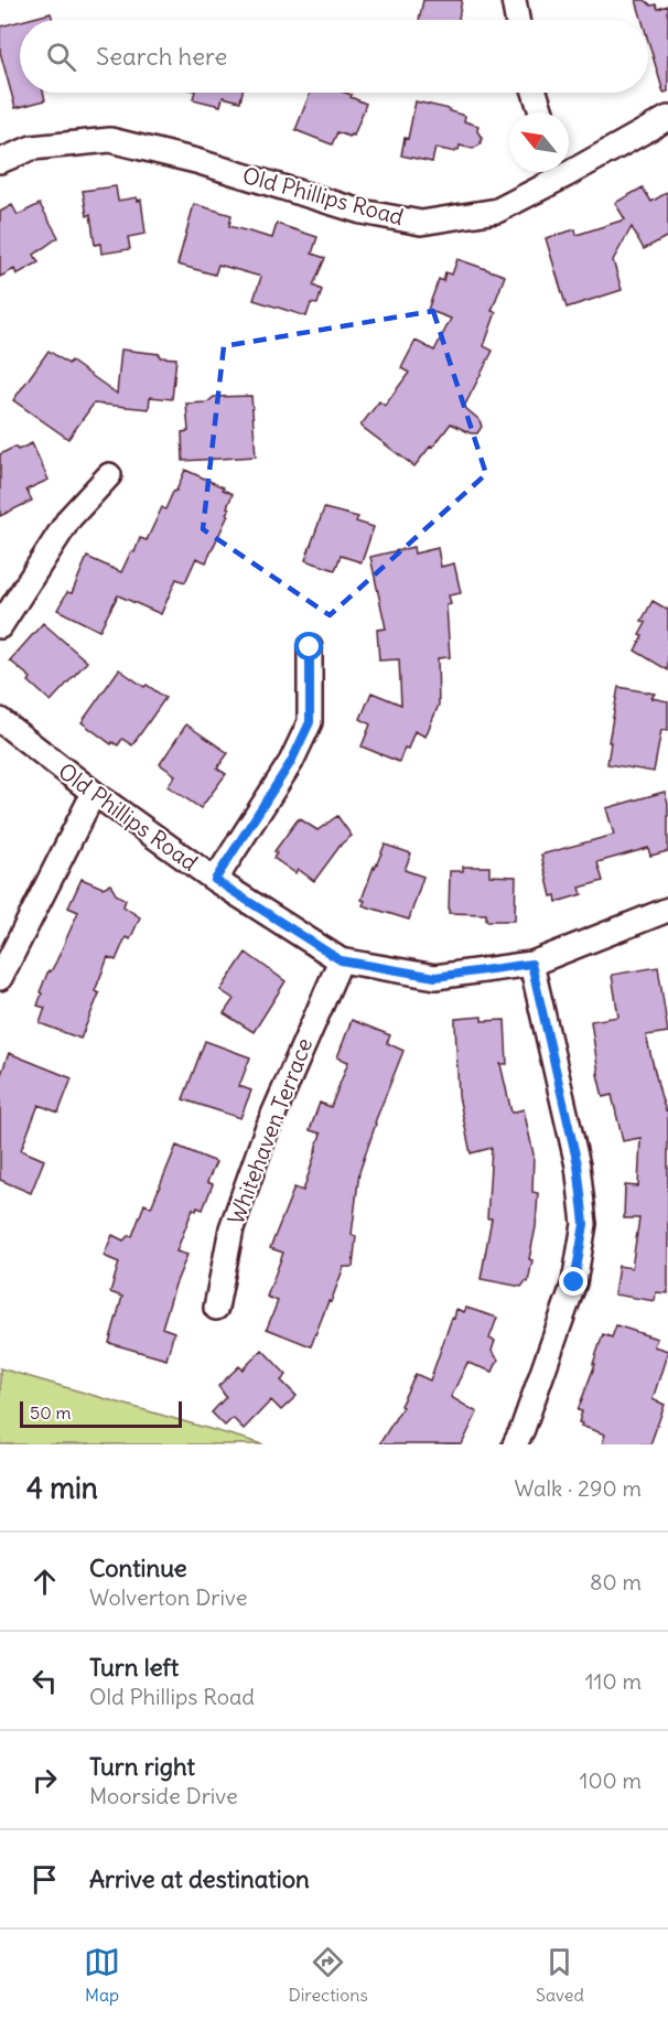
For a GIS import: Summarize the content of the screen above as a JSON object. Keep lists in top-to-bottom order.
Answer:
{
  "streets": {
    "street": ["Old Phillips Road", "Whitehaven Terrace"]
  },
  "crossings": [
    ["Old Phillips Road", "Whitehaven Terrace"]
  ],
  "scale_bar": "50 m",
  "north": "top left",
  "page": {
    "search": "Search here",
    "scale": "50 m",
    "heading": ["4 min", "Walk · 290 m"],
    "list": [
      ["Continue", "Wolverton Drive", "80 m"],
      ["Turn left", "Old Phillips Road", "110 m"],
      ["Turn right", "Moorside Drive", "100 m"],
      "Arrive at destination"
    ],
    "nav": ["Map", "Directions", "Saved"]
  }
}
